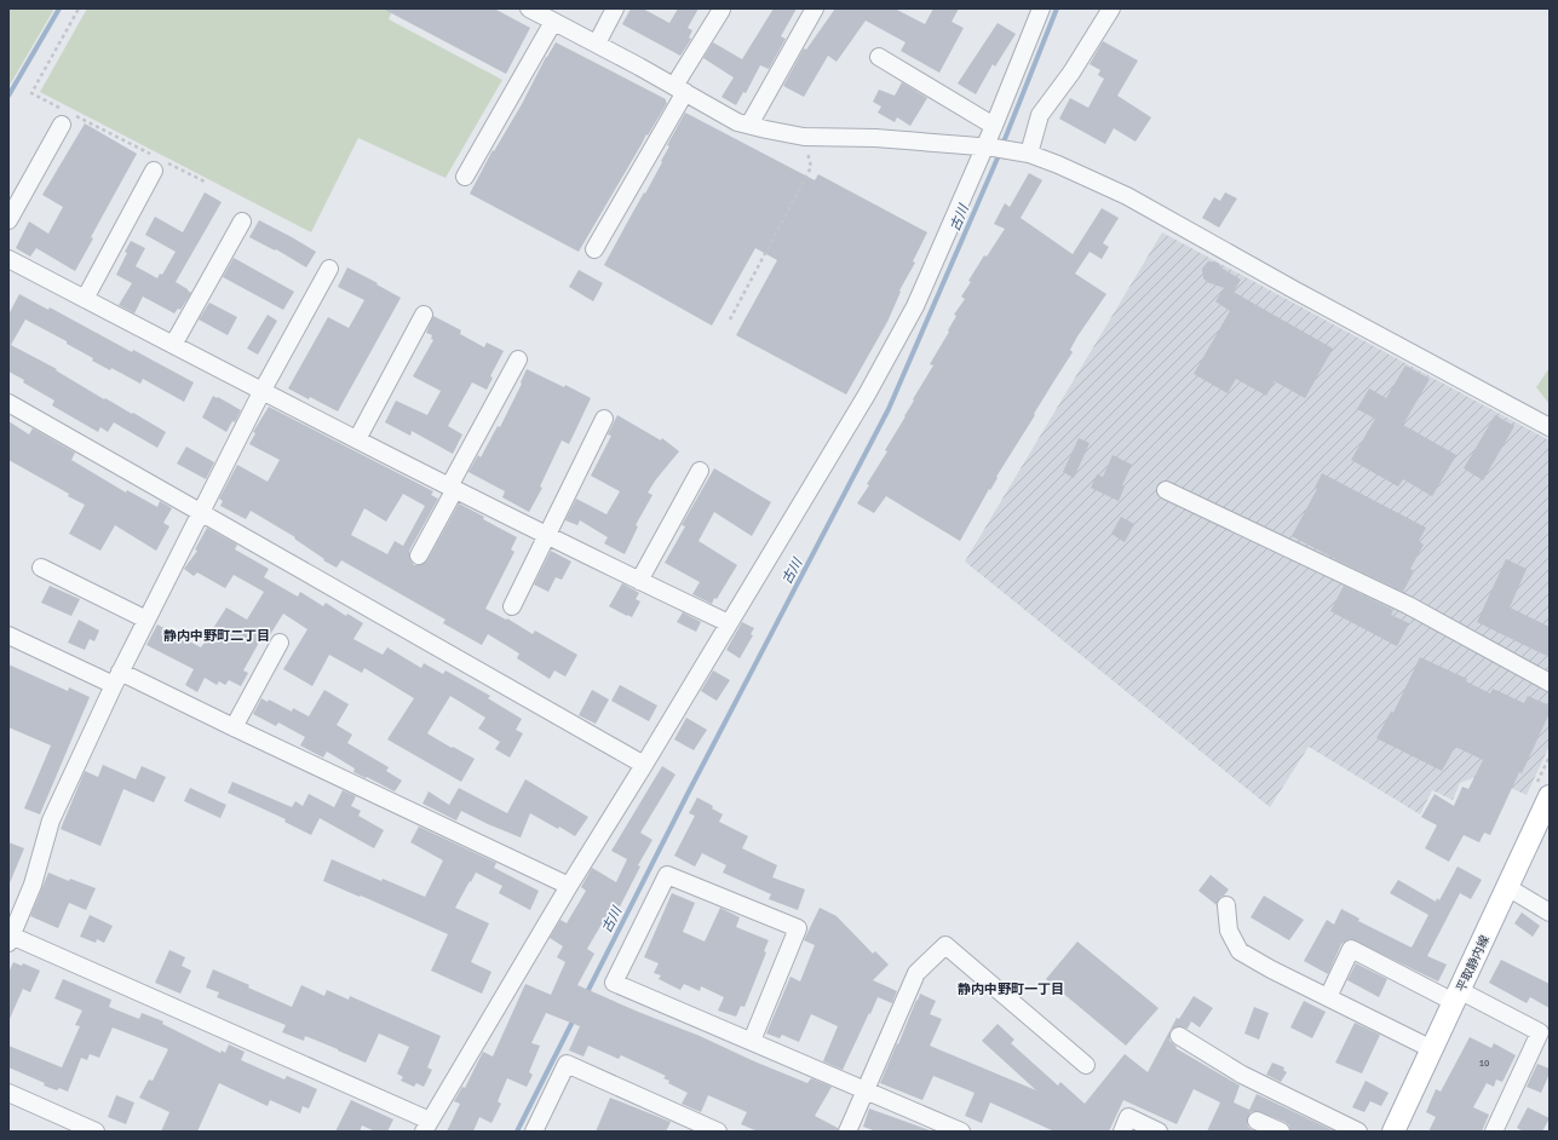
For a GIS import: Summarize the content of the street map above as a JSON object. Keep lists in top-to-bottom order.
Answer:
{
  "streets": {
    "main road": ["平取静内線"]
  },
  "districts": ["静内中野町二丁目", "静内中野町一丁目"],
  "water": ["古川"],
  "house_numbers": ["10"]
}
